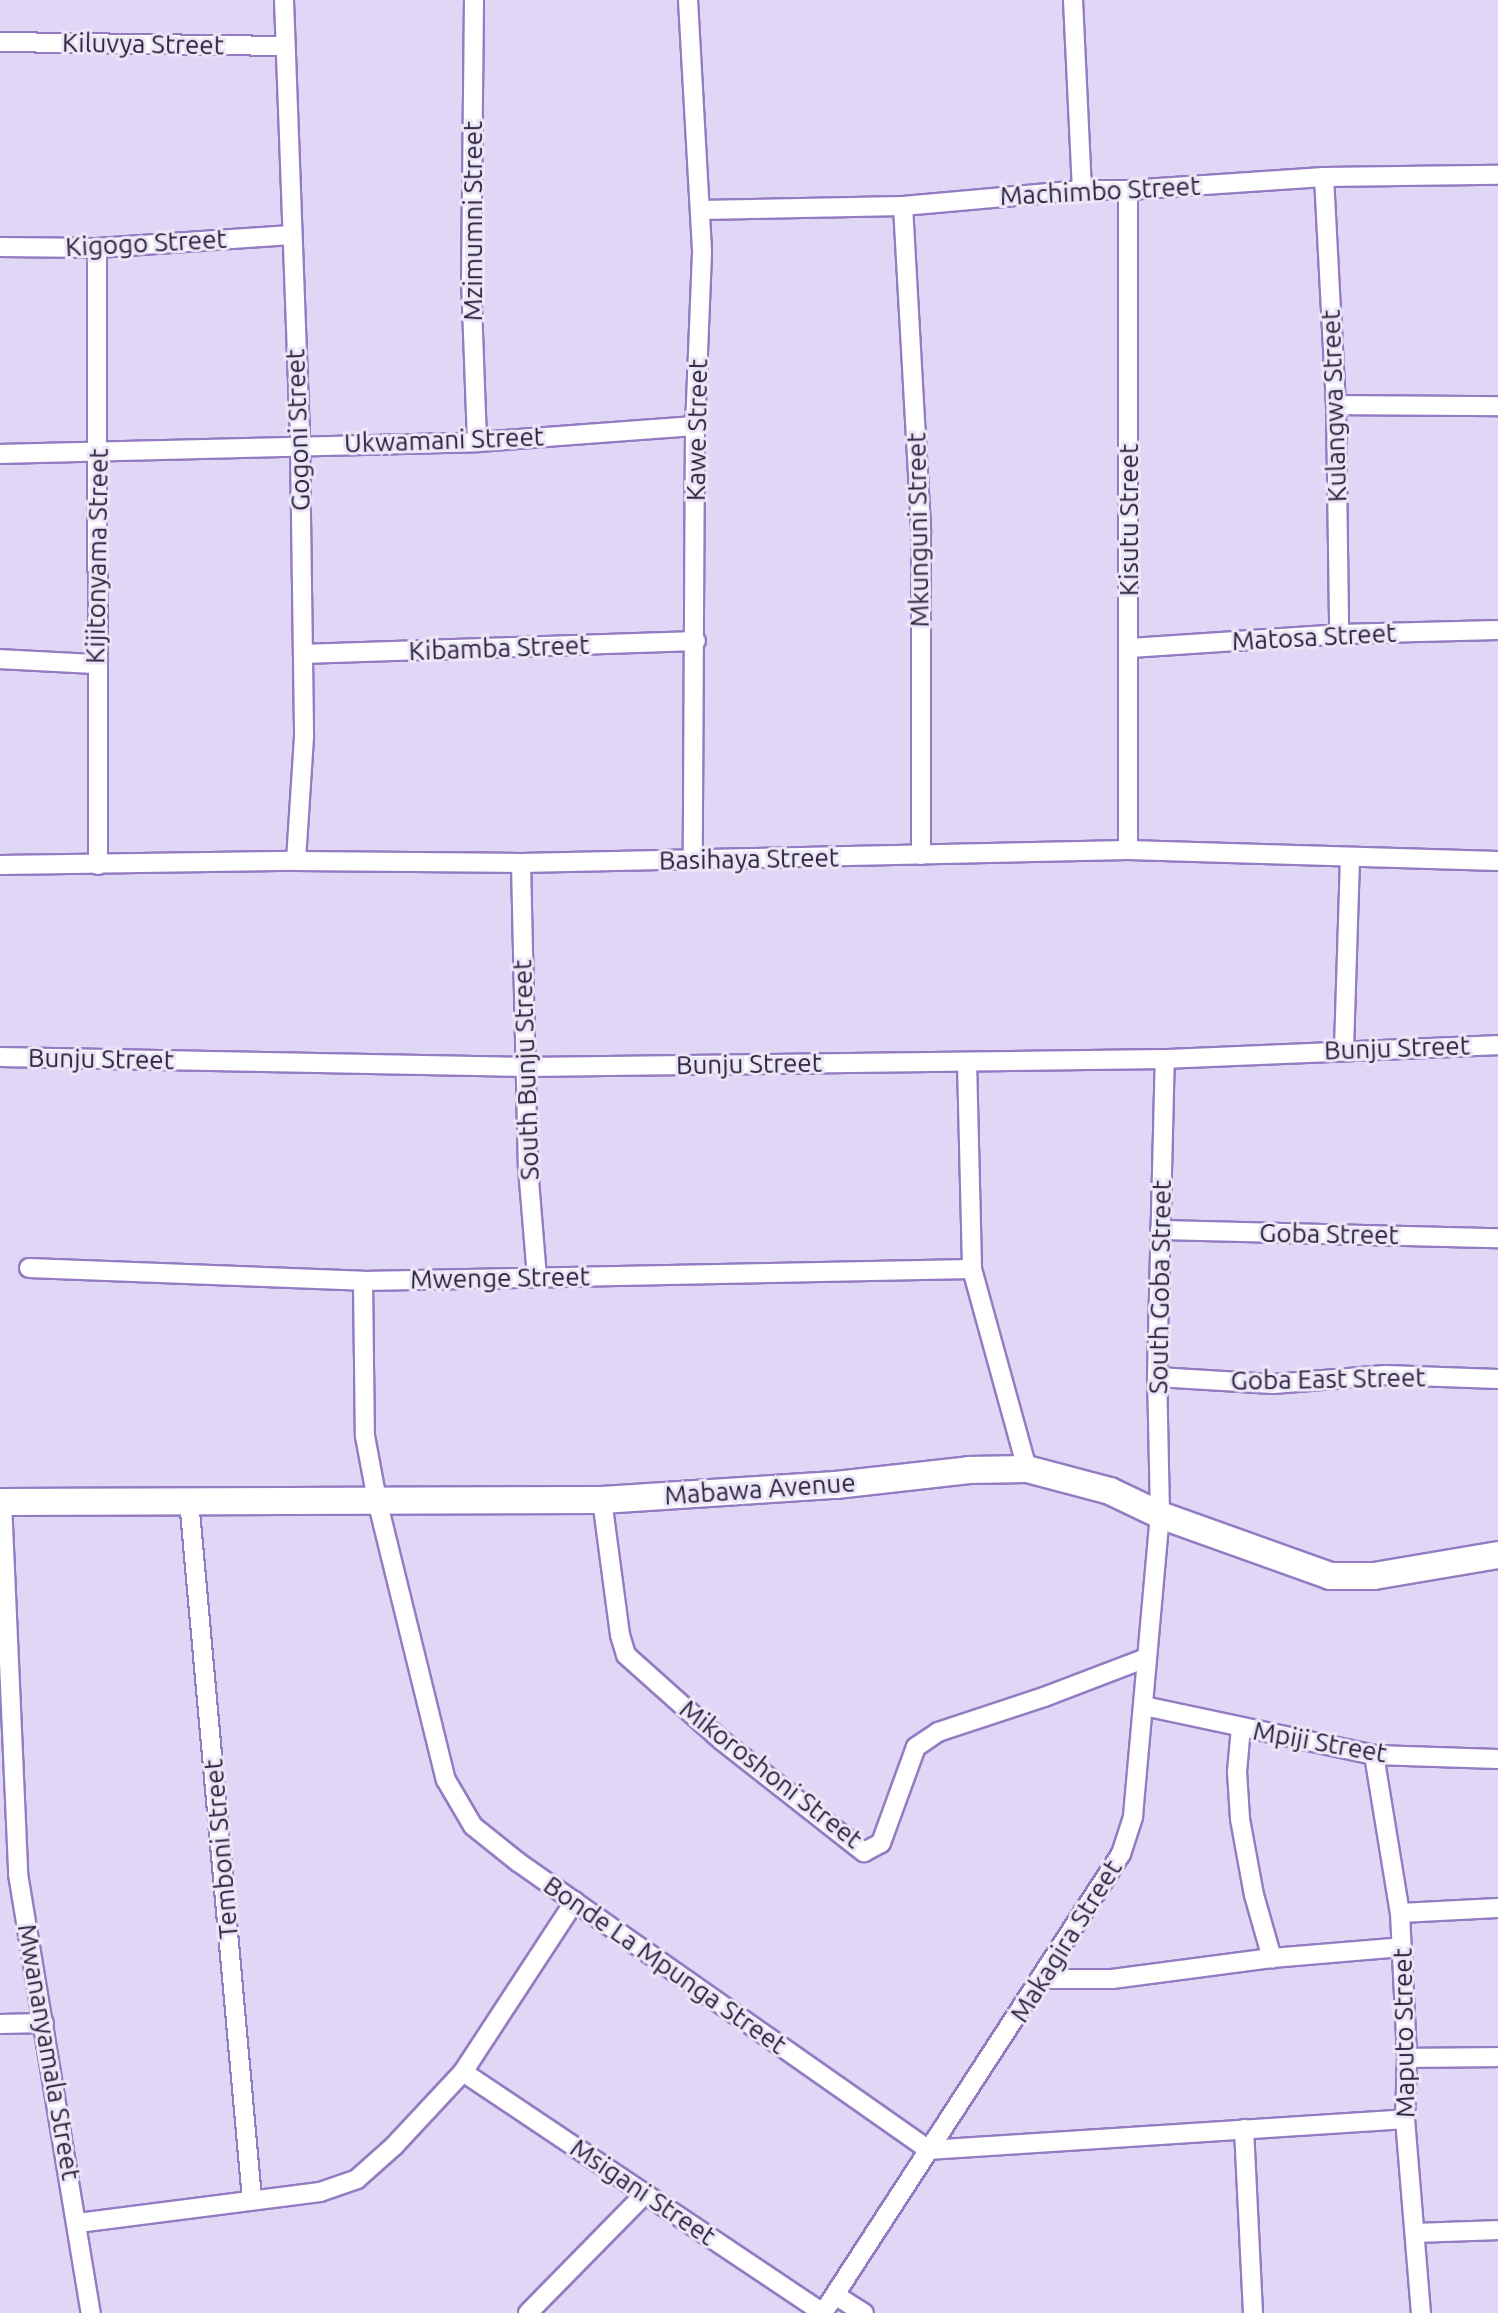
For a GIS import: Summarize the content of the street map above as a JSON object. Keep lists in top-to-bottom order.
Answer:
{
  "streets": {
    "street": [
      "Kiluvya Street",
      "Machimbo Street",
      "Mzimumni Street",
      "Kigogo Street",
      "Kulangwa Street",
      "Gogoni Street",
      "Kawe Street",
      "Ukwamani Street",
      "Kisutu Street",
      "Mkunguni Street",
      "Kijitonyama Street",
      "Matosa Street",
      "Kibamba Street",
      "Basihaya Street",
      "Bunju Street",
      "South Bunju Street",
      "Goba Street",
      "Mwenge Street",
      "South Goba Street",
      "Goba East Street",
      "Mabawa Avenue",
      "Mpiji Street",
      "Mikoroshoni Street",
      "Temboni Street",
      "Makagira Street",
      "Bonde La Mpunga Street",
      "Maputo Street",
      "Mwananyamala Street",
      "Msigani Street"
    ]
  },
  "crossings": [
    ["Kiluvya Street", "Gogoni Street"],
    ["Machimbo Street", "Kulangwa Street"],
    ["Machimbo Street", "Kawe Street"],
    ["Machimbo Street", "Kisutu Street"],
    ["Machimbo Street", "Mkunguni Street"],
    ["Mzimumni Street", "Ukwamani Street"],
    ["Kigogo Street", "Gogoni Street"],
    ["Kigogo Street", "Kijitonyama Street"],
    ["Kulangwa Street", "Matosa Street"],
    ["Gogoni Street", "Ukwamani Street"],
    ["Gogoni Street", "Kibamba Street"],
    ["Gogoni Street", "Basihaya Street"],
    ["Kawe Street", "Ukwamani Street"],
    ["Kawe Street", "Kibamba Street"],
    ["Kawe Street", "Basihaya Street"],
    ["Ukwamani Street", "Kijitonyama Street"],
    ["Kisutu Street", "Matosa Street"],
    ["Kisutu Street", "Basihaya Street"],
    ["Mkunguni Street", "Basihaya Street"],
    ["Kijitonyama Street", "Basihaya Street"],
    ["Basihaya Street", "South Bunju Street"],
    ["Bunju Street", "South Bunju Street"],
    ["Bunju Street", "South Goba Street"],
    ["South Bunju Street", "Mwenge Street"],
    ["Goba Street", "South Goba Street"],
    ["Mwenge Street", "Bonde La Mpunga Street"],
    ["South Goba Street", "Goba East Street"],
    ["South Goba Street", "Mabawa Avenue"],
    ["South Goba Street", "Makagira Street"],
    ["Mabawa Avenue", "Mikoroshoni Street"],
    ["Mabawa Avenue", "Temboni Street"],
    ["Mabawa Avenue", "Makagira Street"],
    ["Mabawa Avenue", "Bonde La Mpunga Street"],
    ["Mabawa Avenue", "Mwananyamala Street"],
    ["Mpiji Street", "Makagira Street"],
    ["Mpiji Street", "Maputo Street"],
    ["Mikoroshoni Street", "Makagira Street"],
    ["Makagira Street", "Bonde La Mpunga Street"],
    ["Makagira Street", "Msigani Street"]
  ]
}
